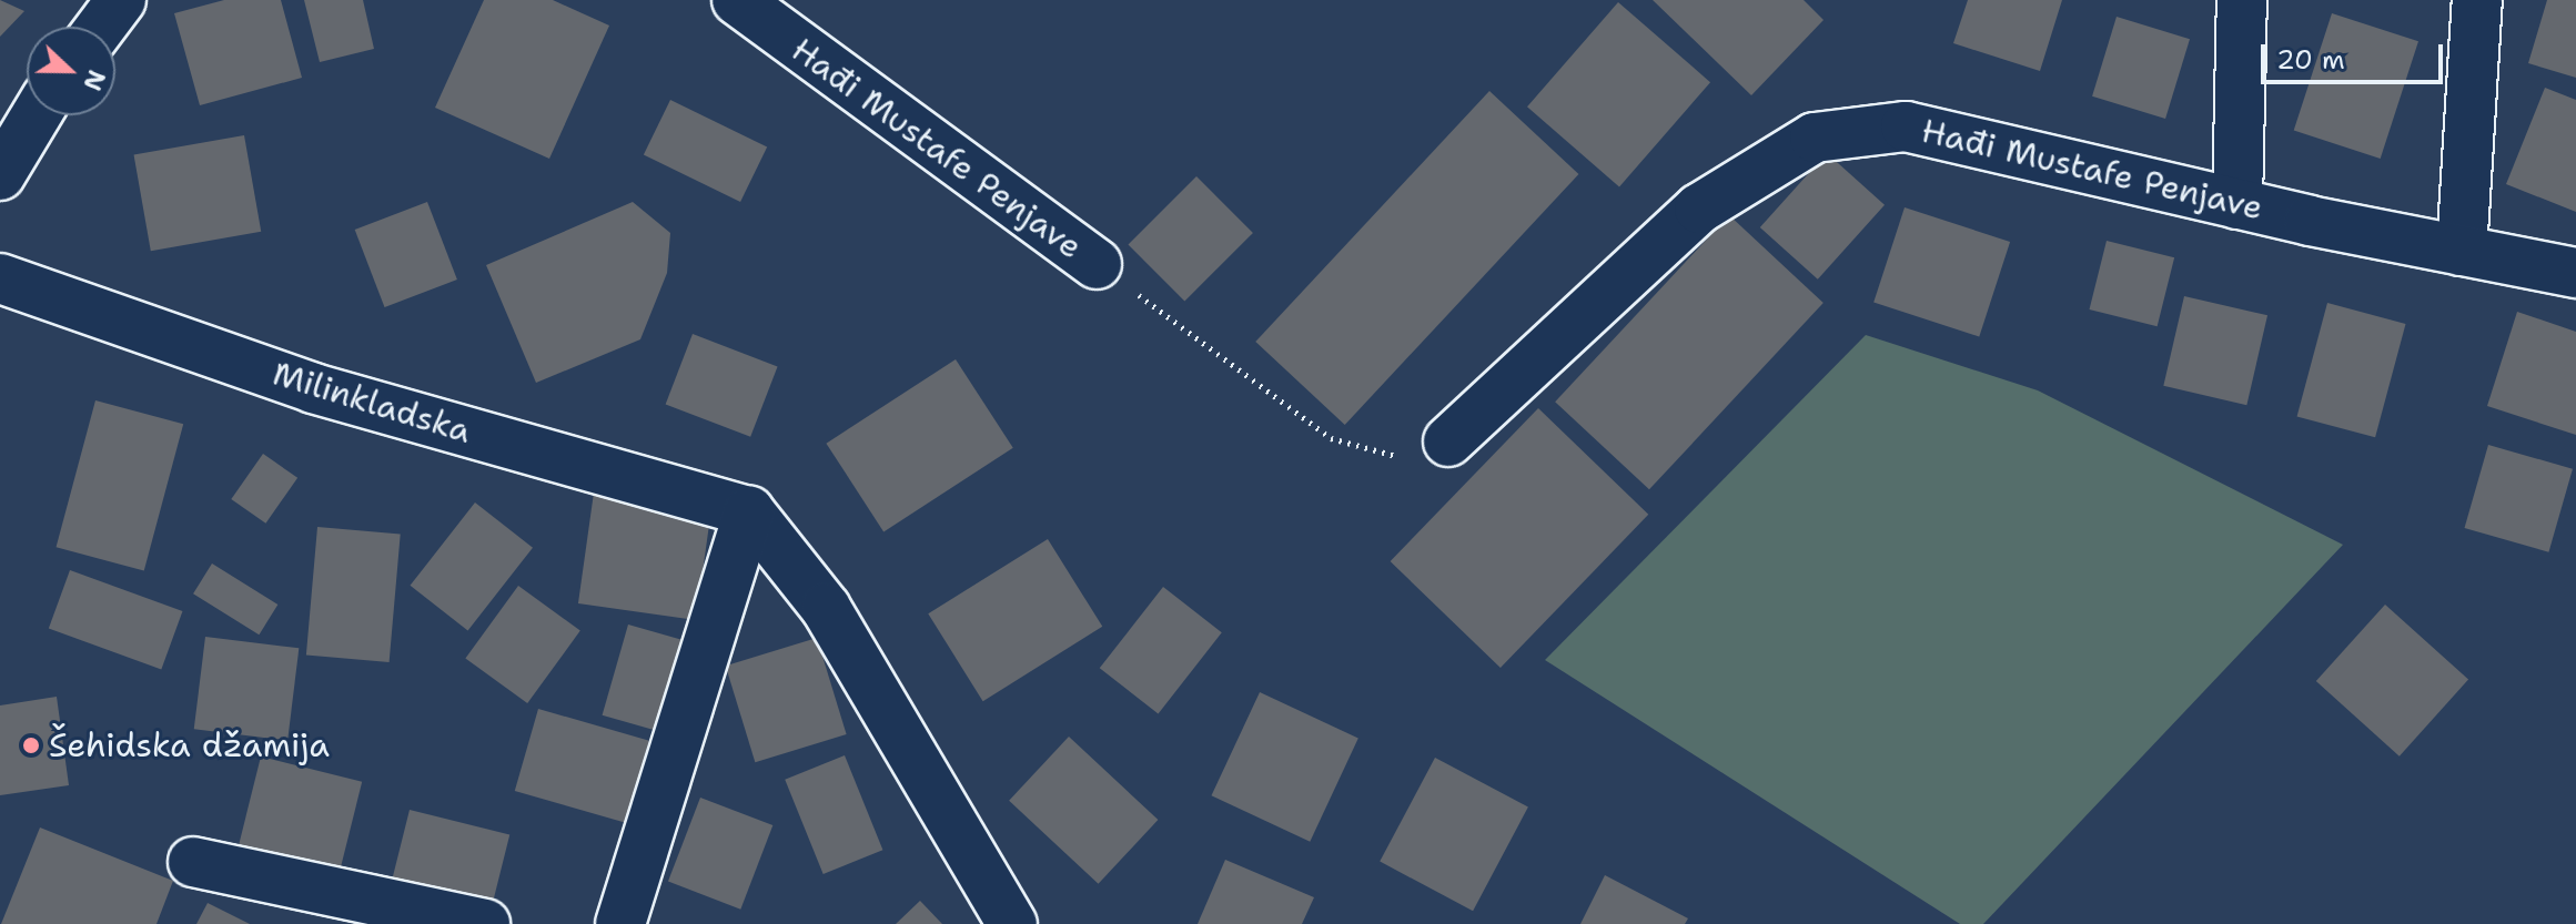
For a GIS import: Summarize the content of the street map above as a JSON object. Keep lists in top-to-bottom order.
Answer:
{
  "streets": {
    "street": ["Hađi Mustafe Penjave", "Milinkladska"]
  },
  "places": ["Šehidska džamija"],
  "scale_bar": "20 m",
  "north": "right"
}
